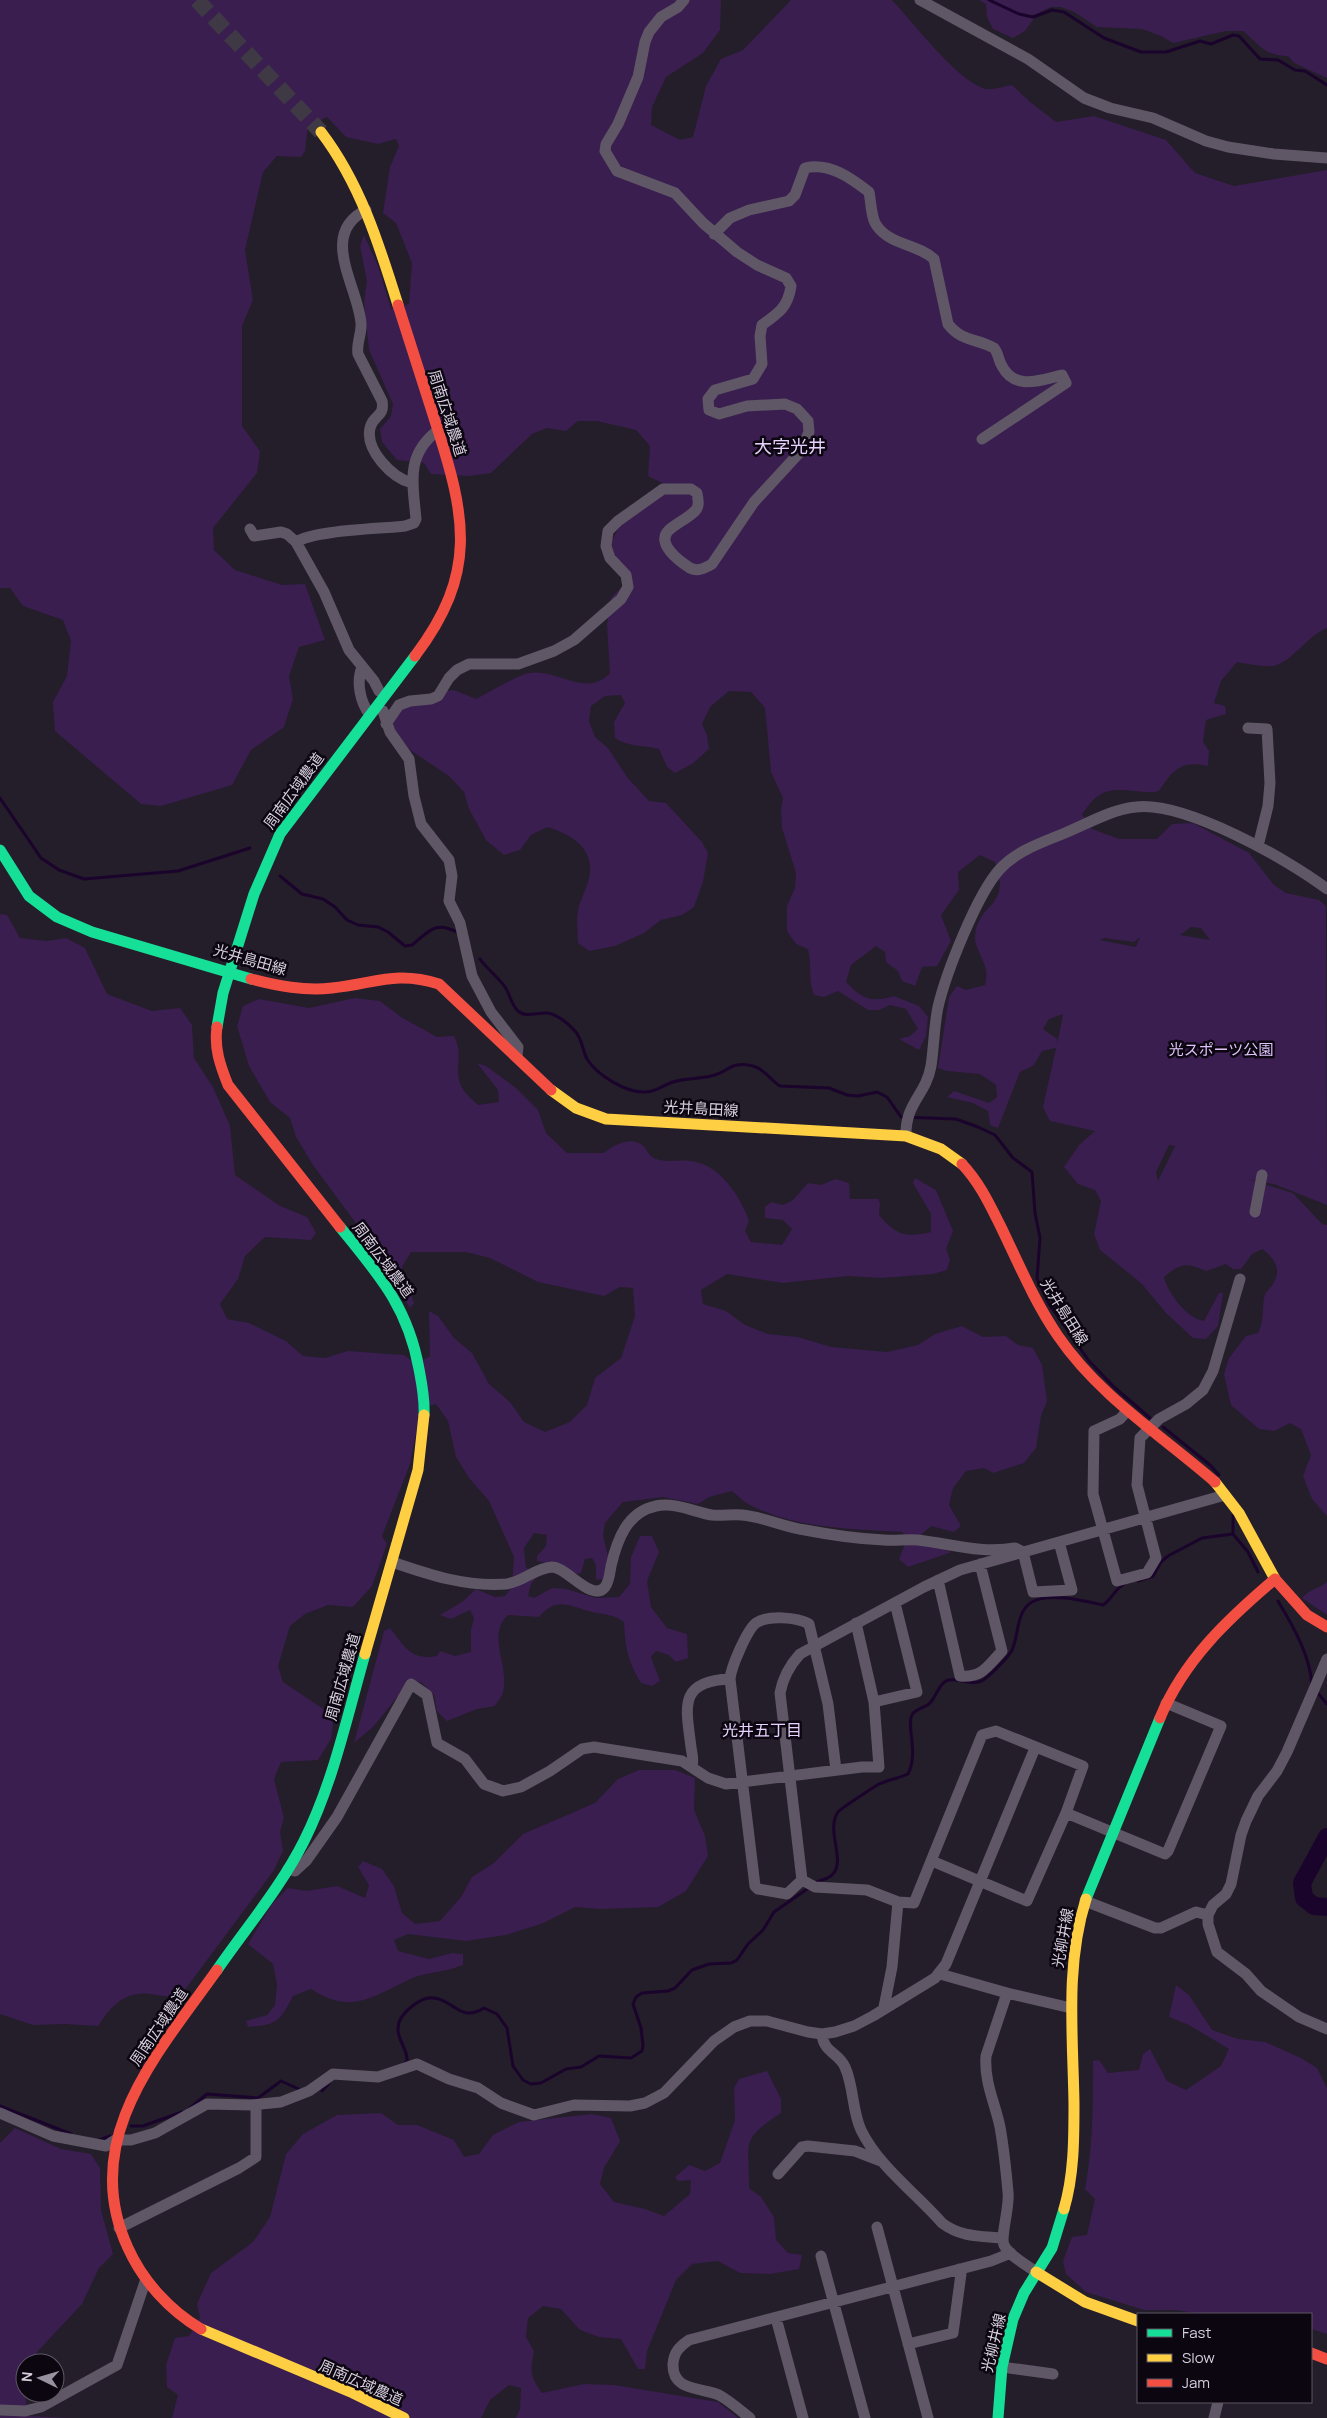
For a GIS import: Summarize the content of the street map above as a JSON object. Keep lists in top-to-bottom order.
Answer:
{
  "streets": {
    "street": ["周南広域農道", "光井島田線", "光柳井線"]
  },
  "crossings": [
    ["周南広域農道", "光井島田線"],
    ["光井島田線", "光柳井線"]
  ],
  "districts": ["大字光井", "光井五丁目"],
  "parks": ["光スポーツ公園"],
  "legend": ["Fast", "Slow", "Jam"],
  "north": "left"
}
